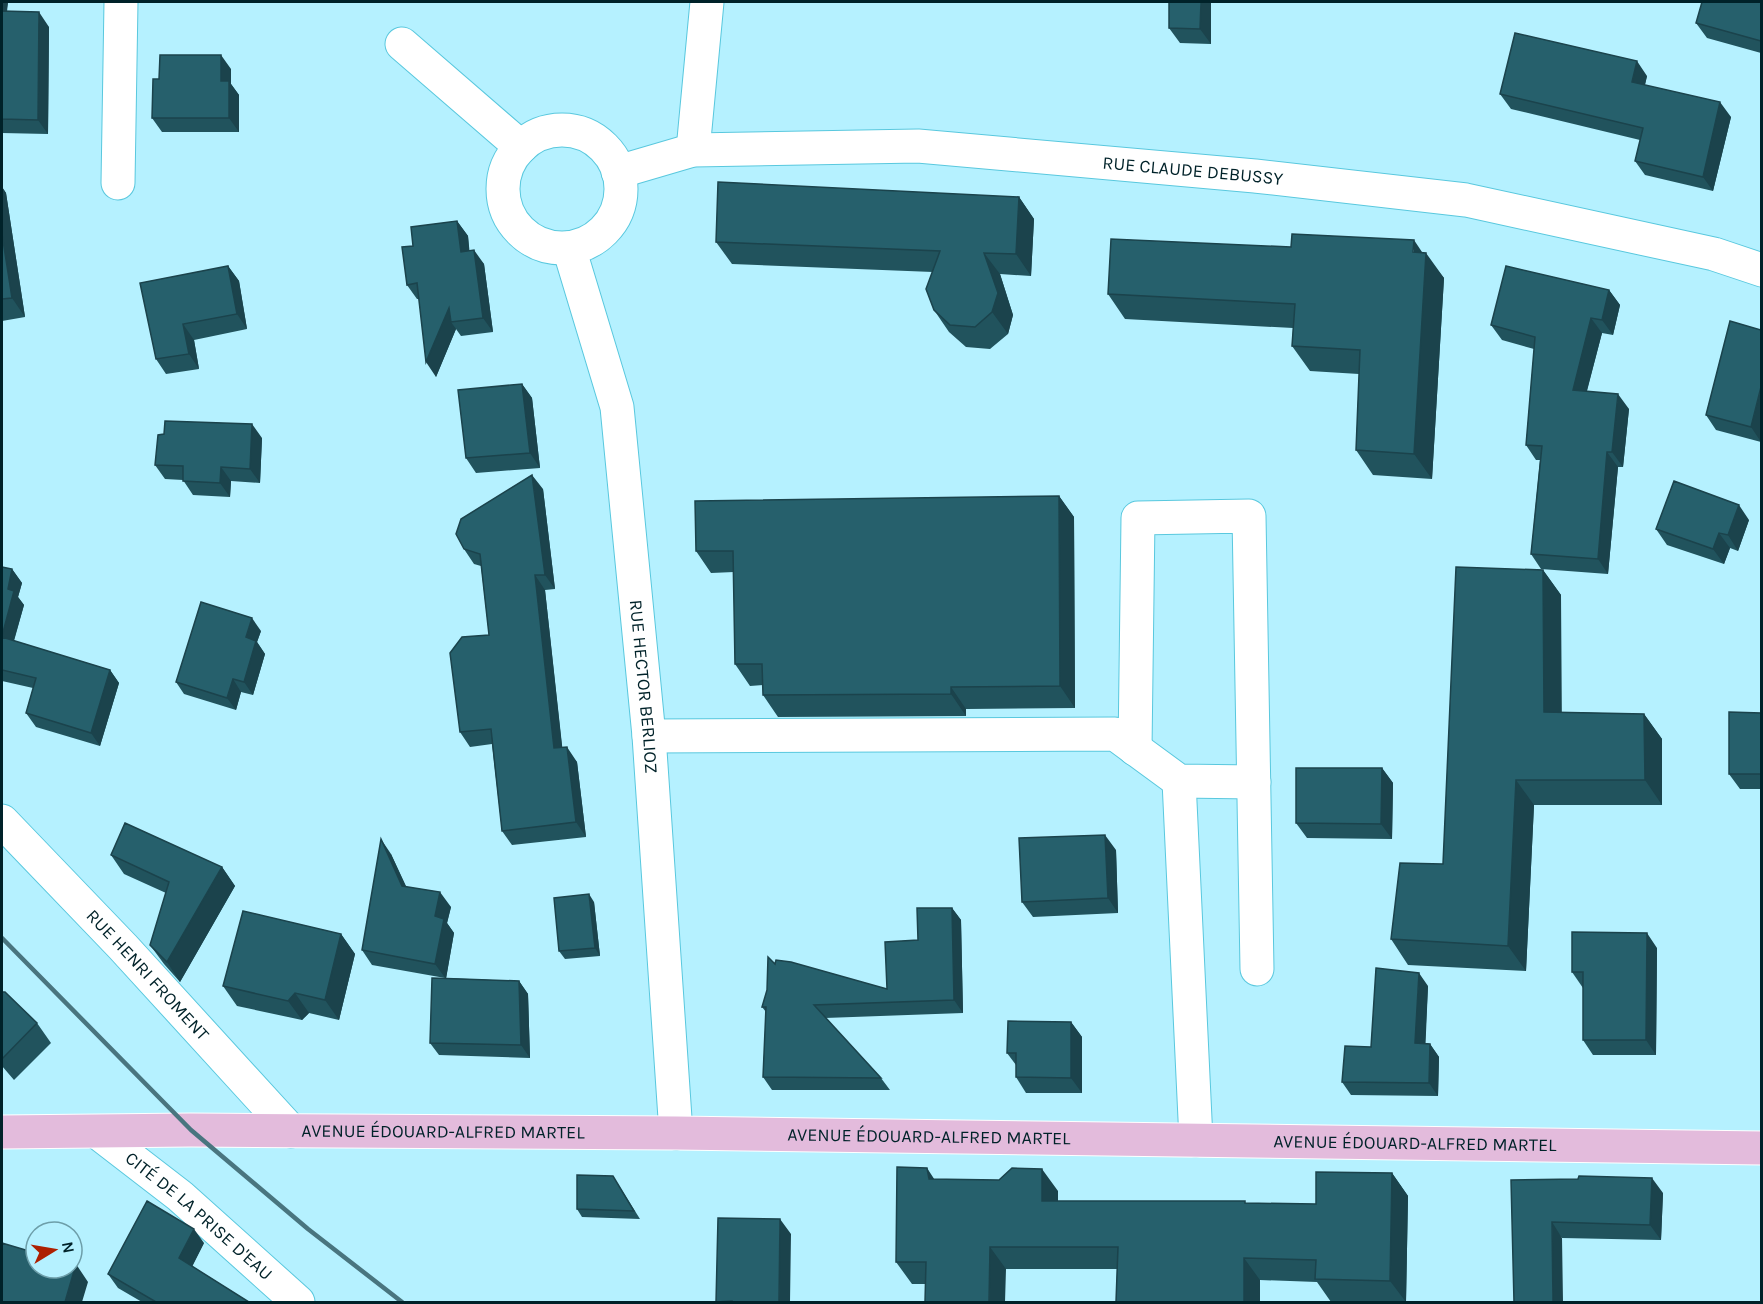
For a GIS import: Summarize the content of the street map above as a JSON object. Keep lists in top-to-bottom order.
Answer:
{
  "streets": {
    "main road": ["AVENUE ÉDOUARD-ALFRED MARTEL"],
    "street": [
      "RUE CLAUDE DEBUSSY",
      "RUE HECTOR BERLIOZ",
      "RUE HENRI FROMENT",
      "CITÉ DE LA PRISE D'EAU"
    ]
  },
  "crossings": [
    ["RUE CLAUDE DEBUSSY", "RUE HECTOR BERLIOZ"],
    ["RUE HECTOR BERLIOZ", "AVENUE ÉDOUARD-ALFRED MARTEL"],
    ["RUE HENRI FROMENT", "AVENUE ÉDOUARD-ALFRED MARTEL"],
    ["AVENUE ÉDOUARD-ALFRED MARTEL", "CITÉ DE LA PRISE D'EAU"]
  ],
  "north": "right"
}
